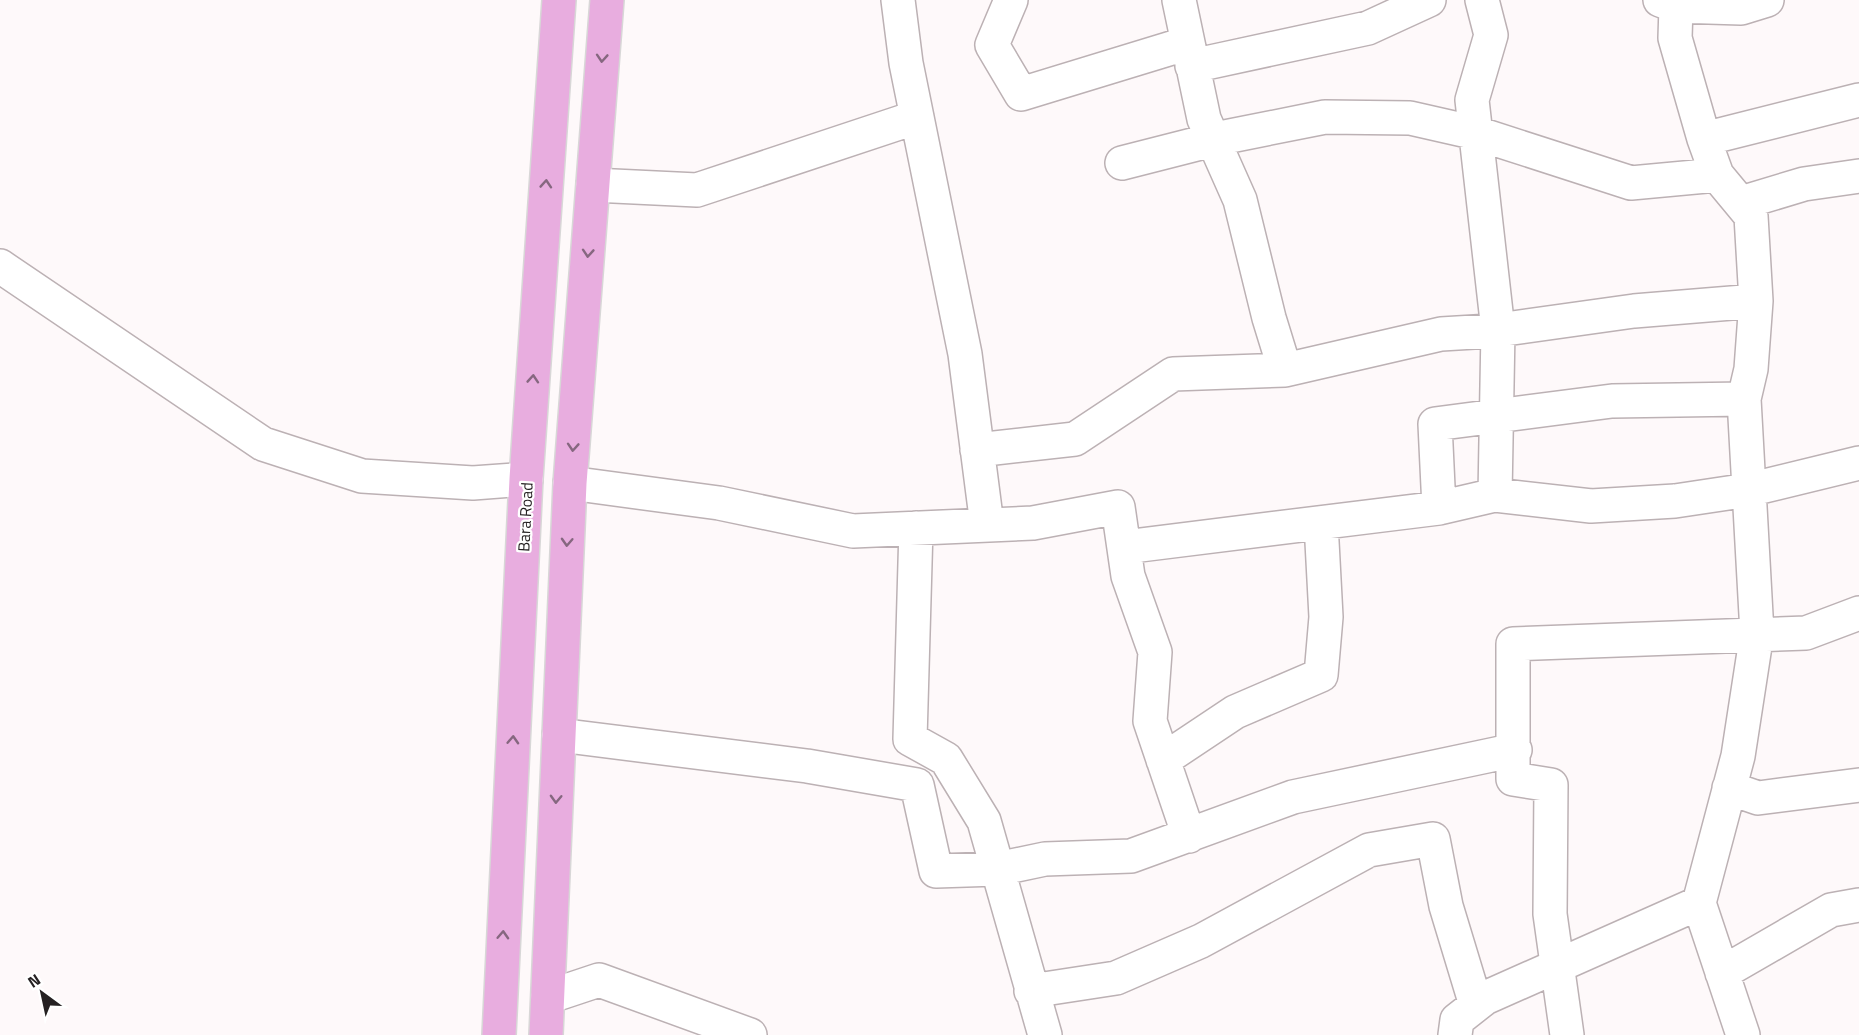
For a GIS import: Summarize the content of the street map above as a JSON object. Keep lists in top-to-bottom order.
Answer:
{
  "streets": {
    "main road": ["Bara Road"]
  },
  "north": "top left"
}
